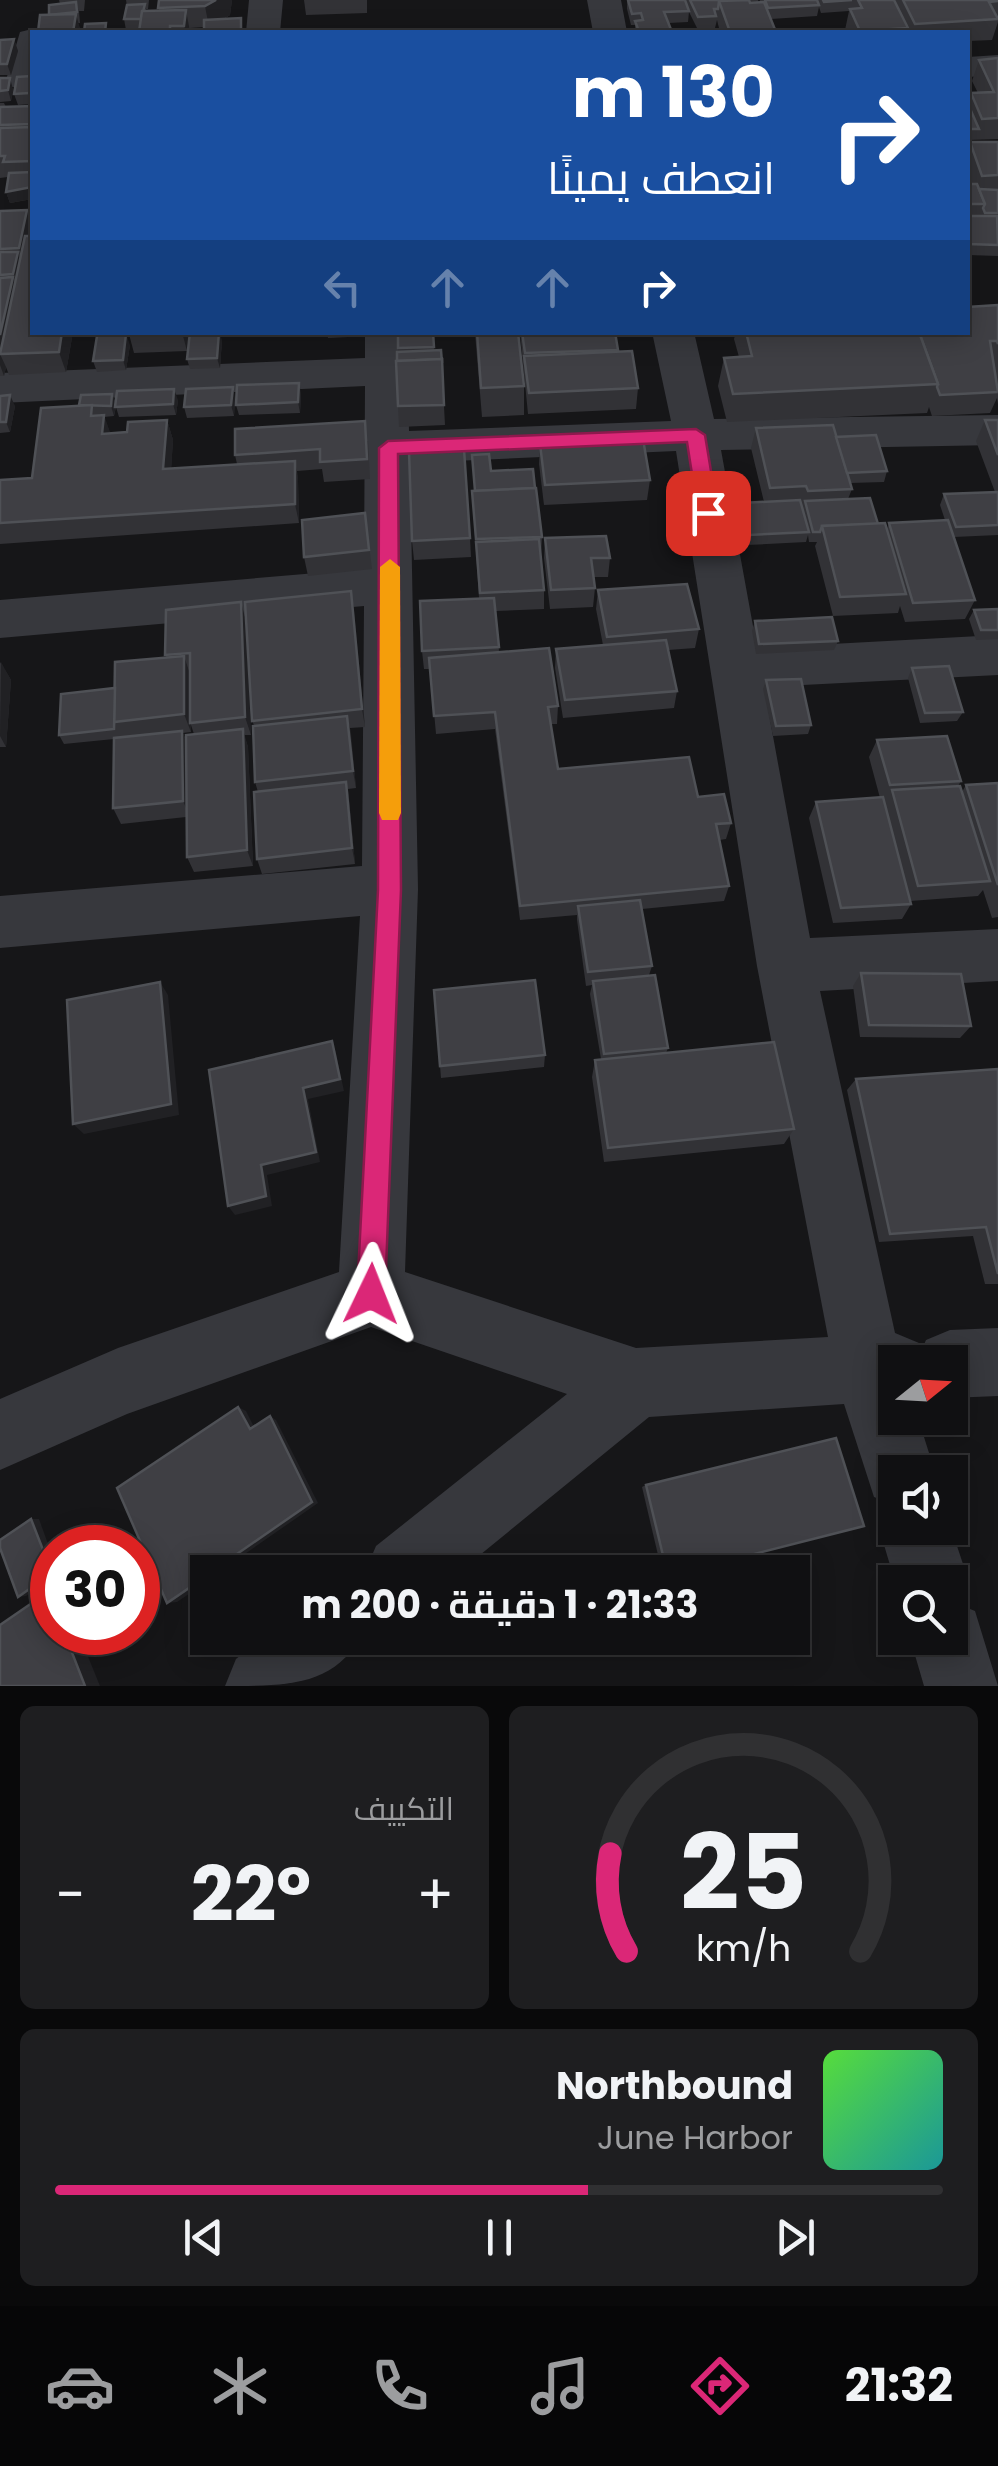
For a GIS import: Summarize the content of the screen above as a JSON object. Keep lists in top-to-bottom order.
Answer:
{
  "north": "right",
  "page": {
    "turn": ["130 m", "انعطف يمينًا"],
    "limit": "30",
    "trip": "21:33 · 1 دقيقة · 200 m",
    "tile": "التكييف",
    "heat": ["−", "22°", "+"],
    "song": ["Northbound", "June Harbor"],
    "tabs": "21:32",
    "gauge": ["25", "km/h"]
  }
}
